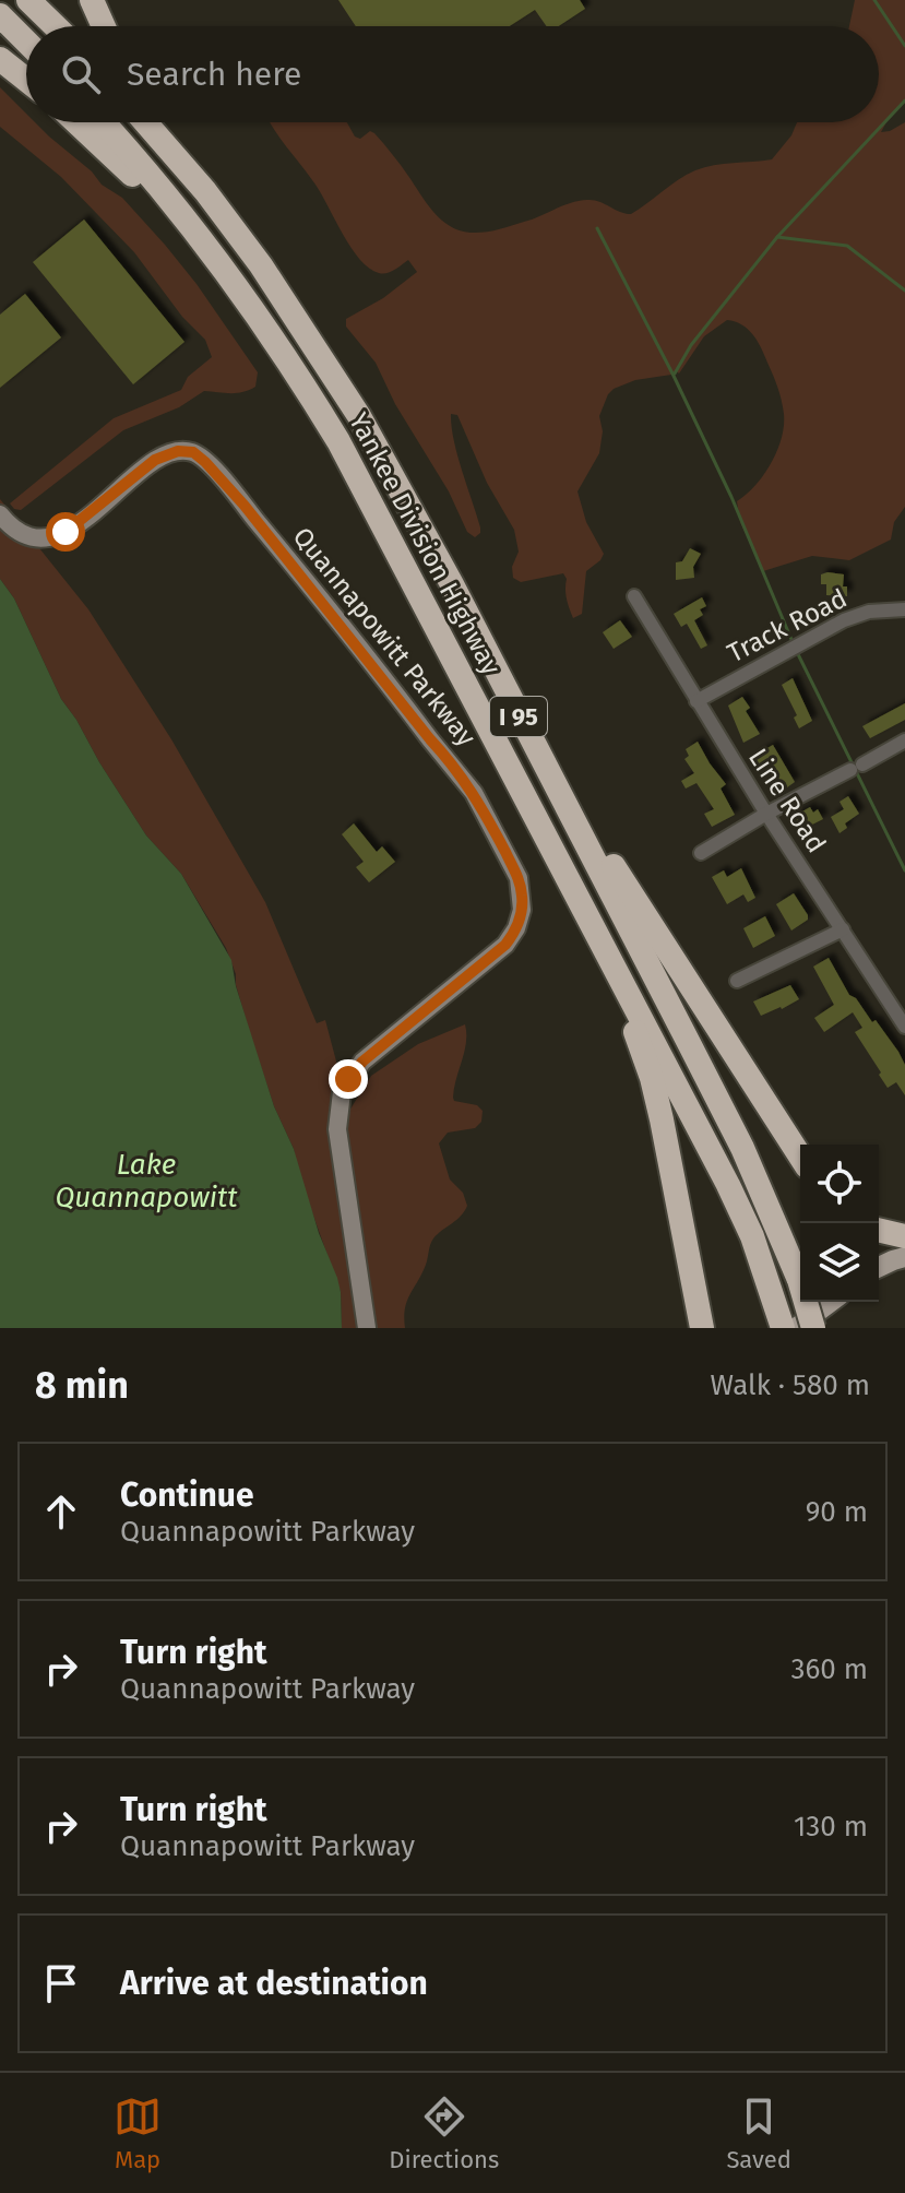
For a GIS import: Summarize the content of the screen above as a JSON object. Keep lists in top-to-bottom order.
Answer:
{
  "streets": {
    "highway": ["Yankee Division Highway", "I 95"],
    "street": ["Track Road", "Quannapowitt Parkway", "Line Road"]
  },
  "crossings": [
    ["Track Road", "Line Road"]
  ],
  "water": ["Lake Quannapowitt"],
  "page": {
    "search": "Search here",
    "heading": ["8 min", "Walk · 580 m"],
    "list": [
      ["Continue", "Quannapowitt Parkway", "90 m"],
      ["Turn right", "Quannapowitt Parkway", "360 m"],
      ["Turn right", "Quannapowitt Parkway", "130 m"],
      "Arrive at destination"
    ],
    "nav": ["Map", "Directions", "Saved"]
  }
}
